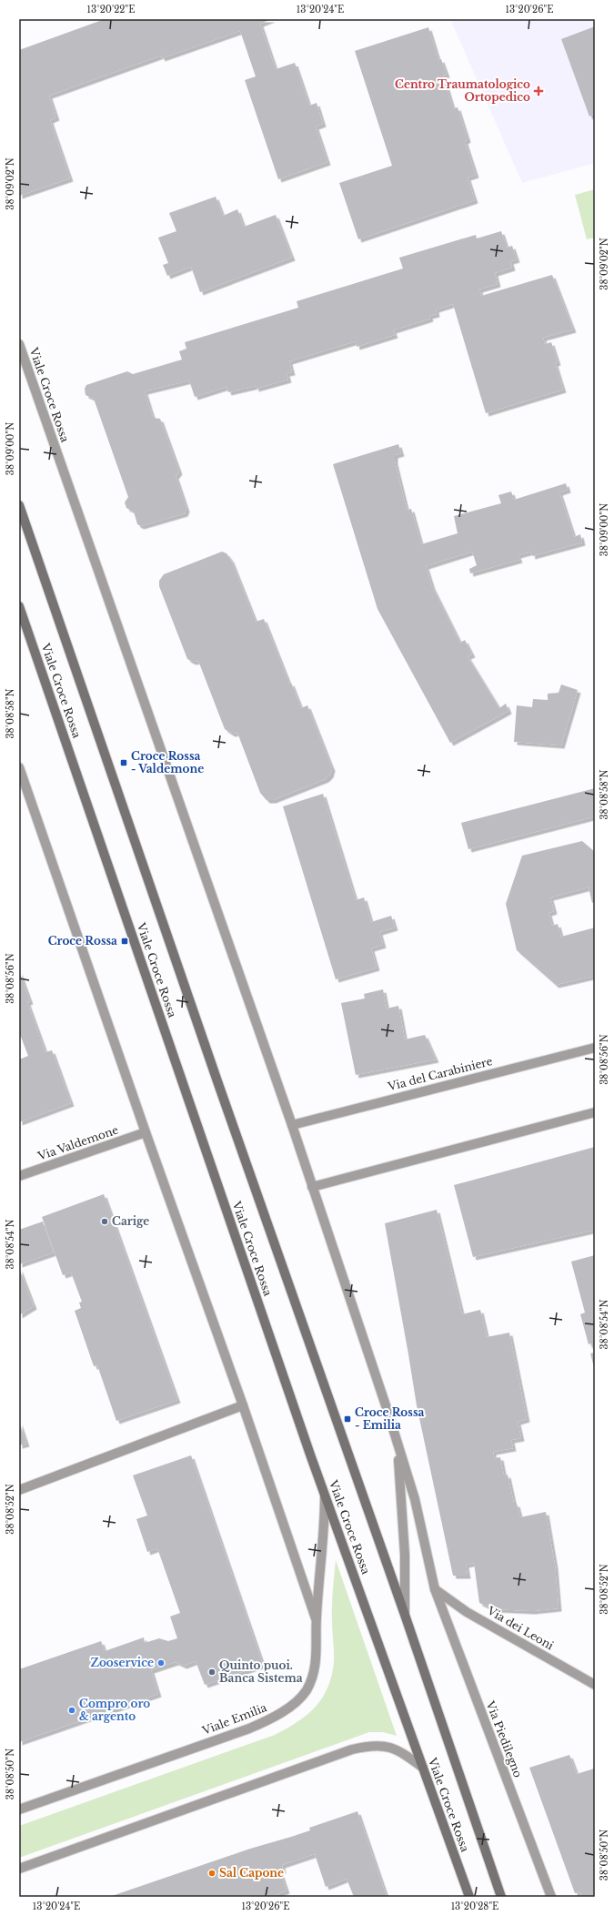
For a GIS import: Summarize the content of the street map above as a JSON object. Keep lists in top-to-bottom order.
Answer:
{
  "streets": {
    "street": [
      "Viale Croce Rossa",
      "Via del Carabiniere",
      "Via Valdemone",
      "Via dei Leoni",
      "Viale Emilia",
      "Via Piedilegno"
    ]
  },
  "crossings": [
    ["Viale Croce Rossa", "Via del Carabiniere"],
    ["Viale Croce Rossa", "Via dei Leoni"],
    ["Viale Croce Rossa", "Viale Emilia"],
    ["Viale Croce Rossa", "Via Piedilegno"],
    ["Via dei Leoni", "Via Piedilegno"]
  ],
  "places": {
    "health": ["Centro Traumatologico Ortopedico"],
    "transit": ["Croce Rossa - Valdemone", "Croce Rossa", "Croce Rossa - Emilia"],
    "other": [
      "Carige",
      "Zooservice",
      "Quinto puoi. Banca Sistema",
      "Compro oro & argento",
      "Sal Capone"
    ]
  },
  "coordinates": [
    "13°20'22\"E",
    "13°20'24\"E",
    "13°20'26\"E",
    "38°09'02\"N",
    "38°09'00\"N",
    "38°08'58\"N",
    "38°08'56\"N",
    "38°08'54\"N",
    "38°08'52\"N",
    "38°08'50\"N",
    "13°20'28\"E"
  ]
}
